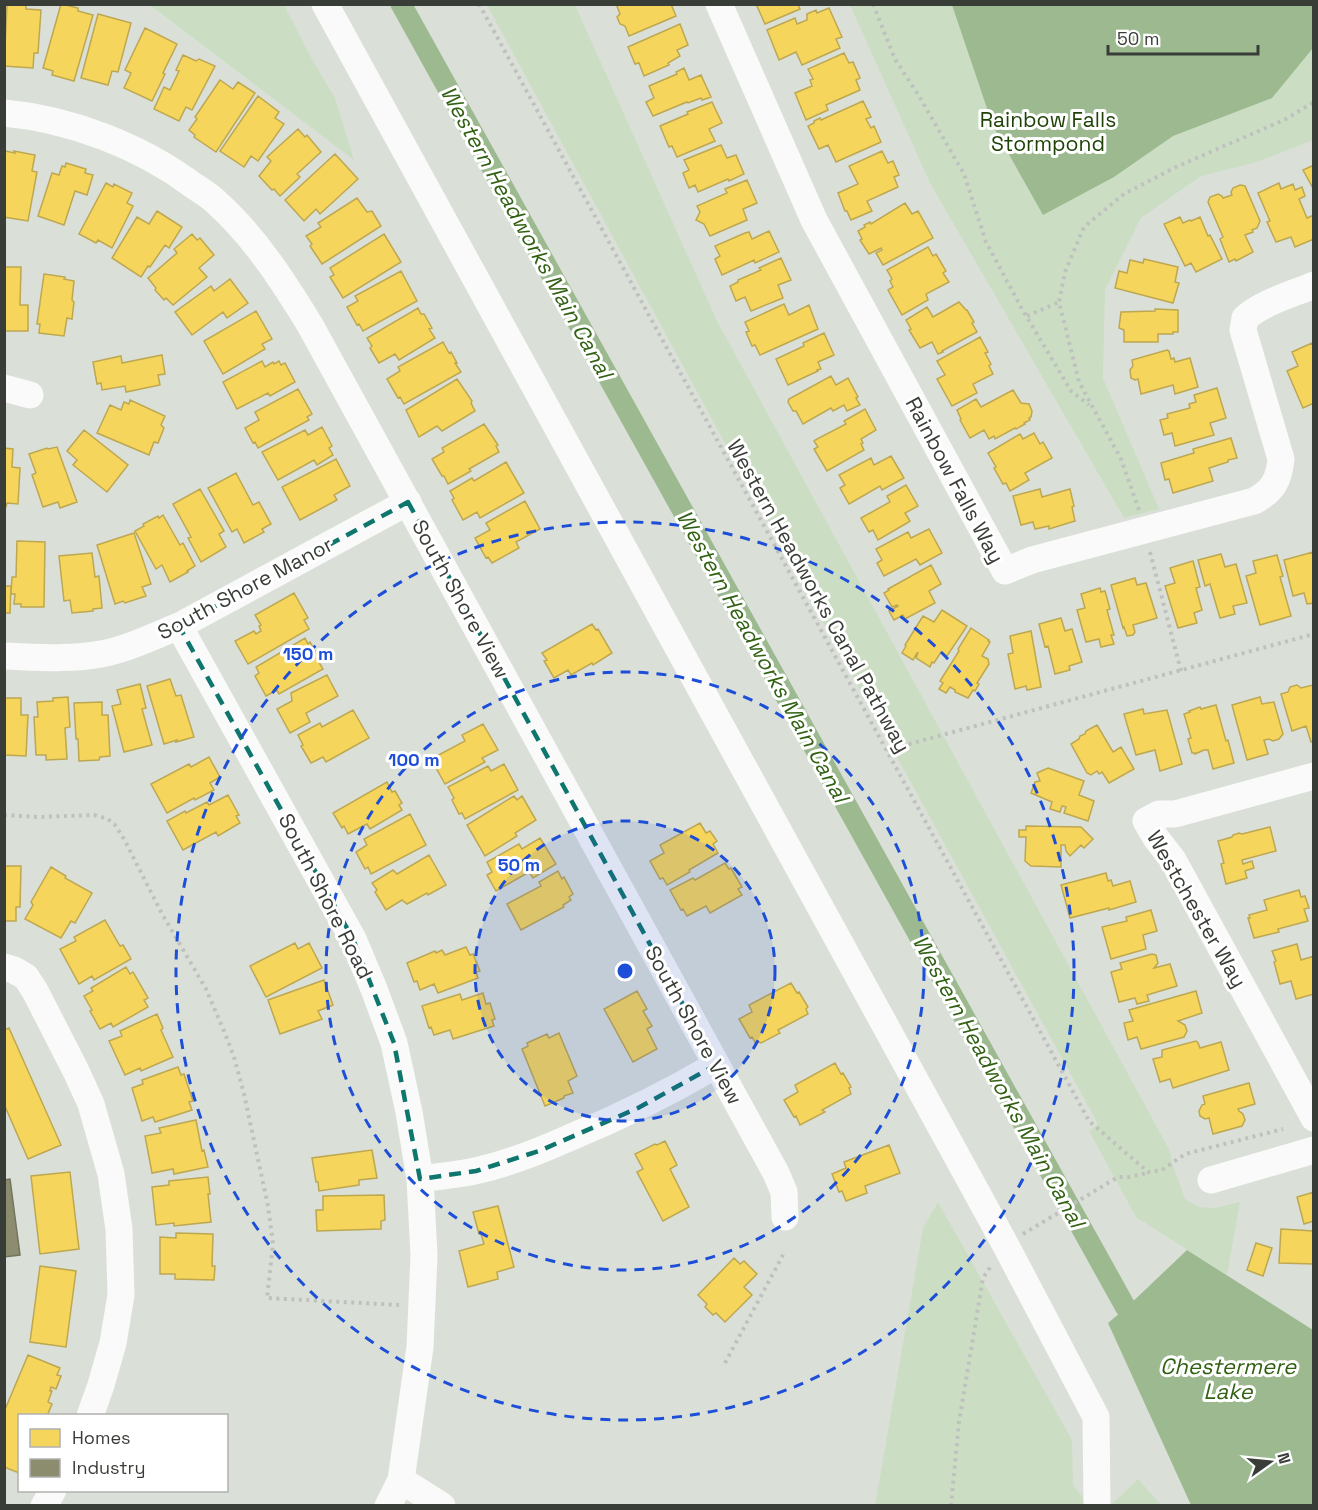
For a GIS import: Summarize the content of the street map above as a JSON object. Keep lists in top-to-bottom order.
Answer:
{
  "streets": {
    "street": [
      "Rainbow Falls Way",
      "South Shore Manor",
      "South Shore View",
      "South Shore Road",
      "Westchester Way"
    ],
    "path": ["Western Headworks Canal Pathway"]
  },
  "crossings": [
    ["South Shore Manor", "South Shore View"],
    ["South Shore Manor", "South Shore Road"]
  ],
  "water": ["Western Headworks Main Canal", "Chestermere Lake"],
  "parks": ["Rainbow Falls Stormpond"],
  "legend": ["Homes", "Industry"],
  "scale_bar": "50 m",
  "north": "right",
  "rings": ["150 m", "100 m", "50 m"]
}
